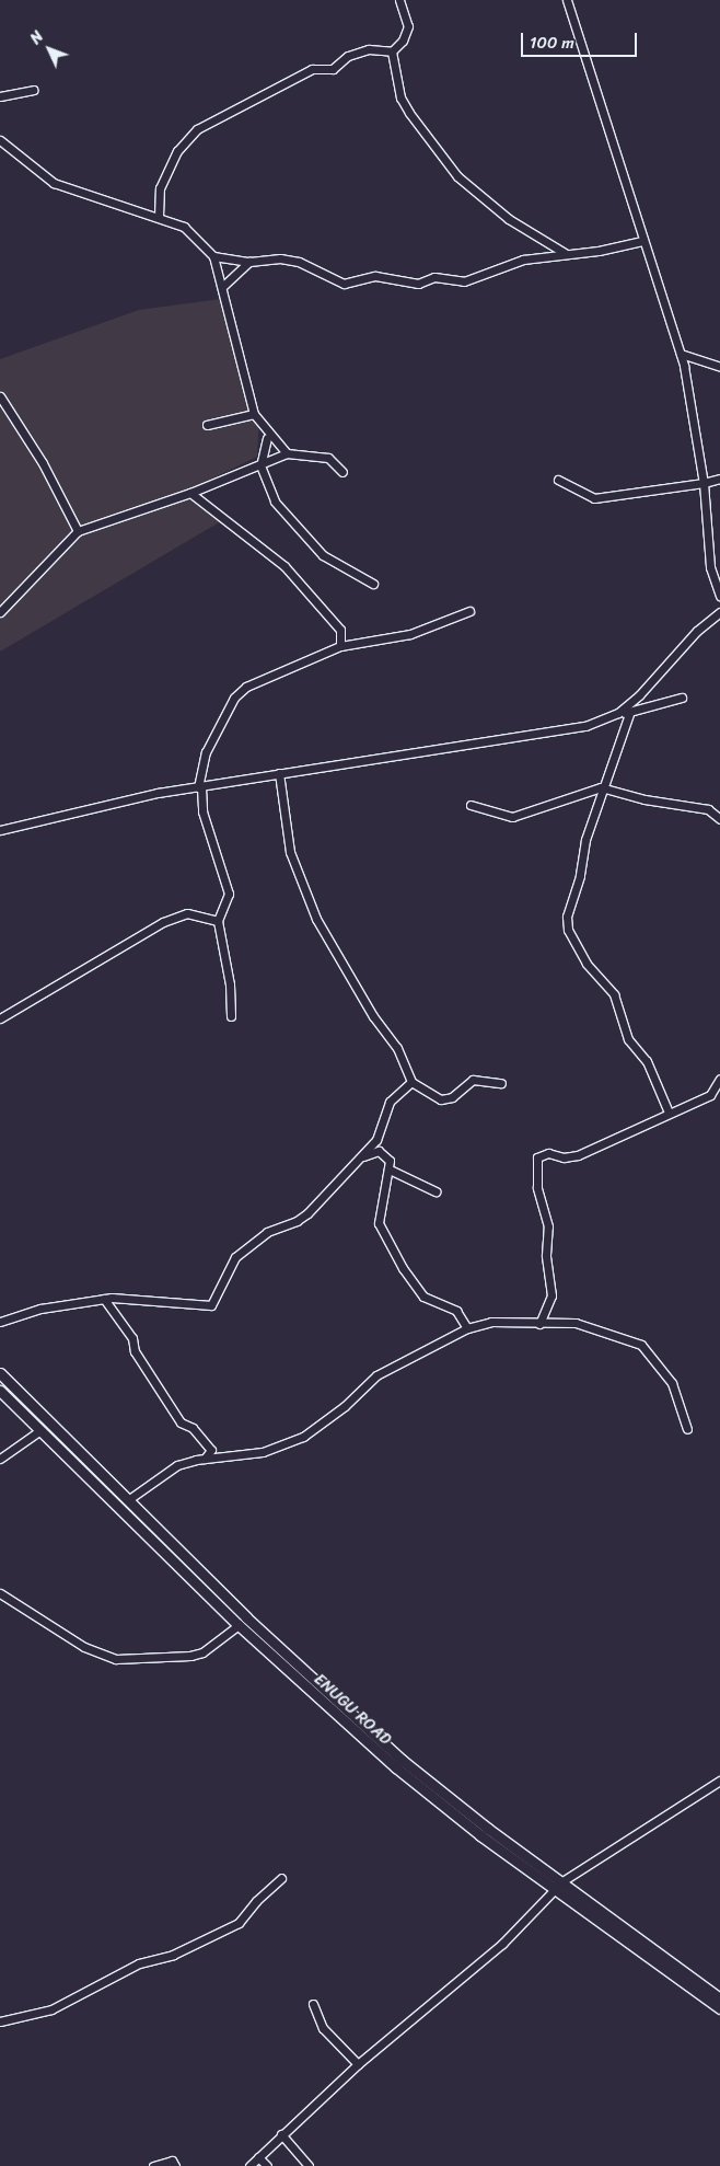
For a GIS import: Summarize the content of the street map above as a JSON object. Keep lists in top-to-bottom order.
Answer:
{
  "streets": {
    "main road": ["ENUGU ROAD"]
  },
  "scale_bar": "100 m",
  "north": "top left"
}
